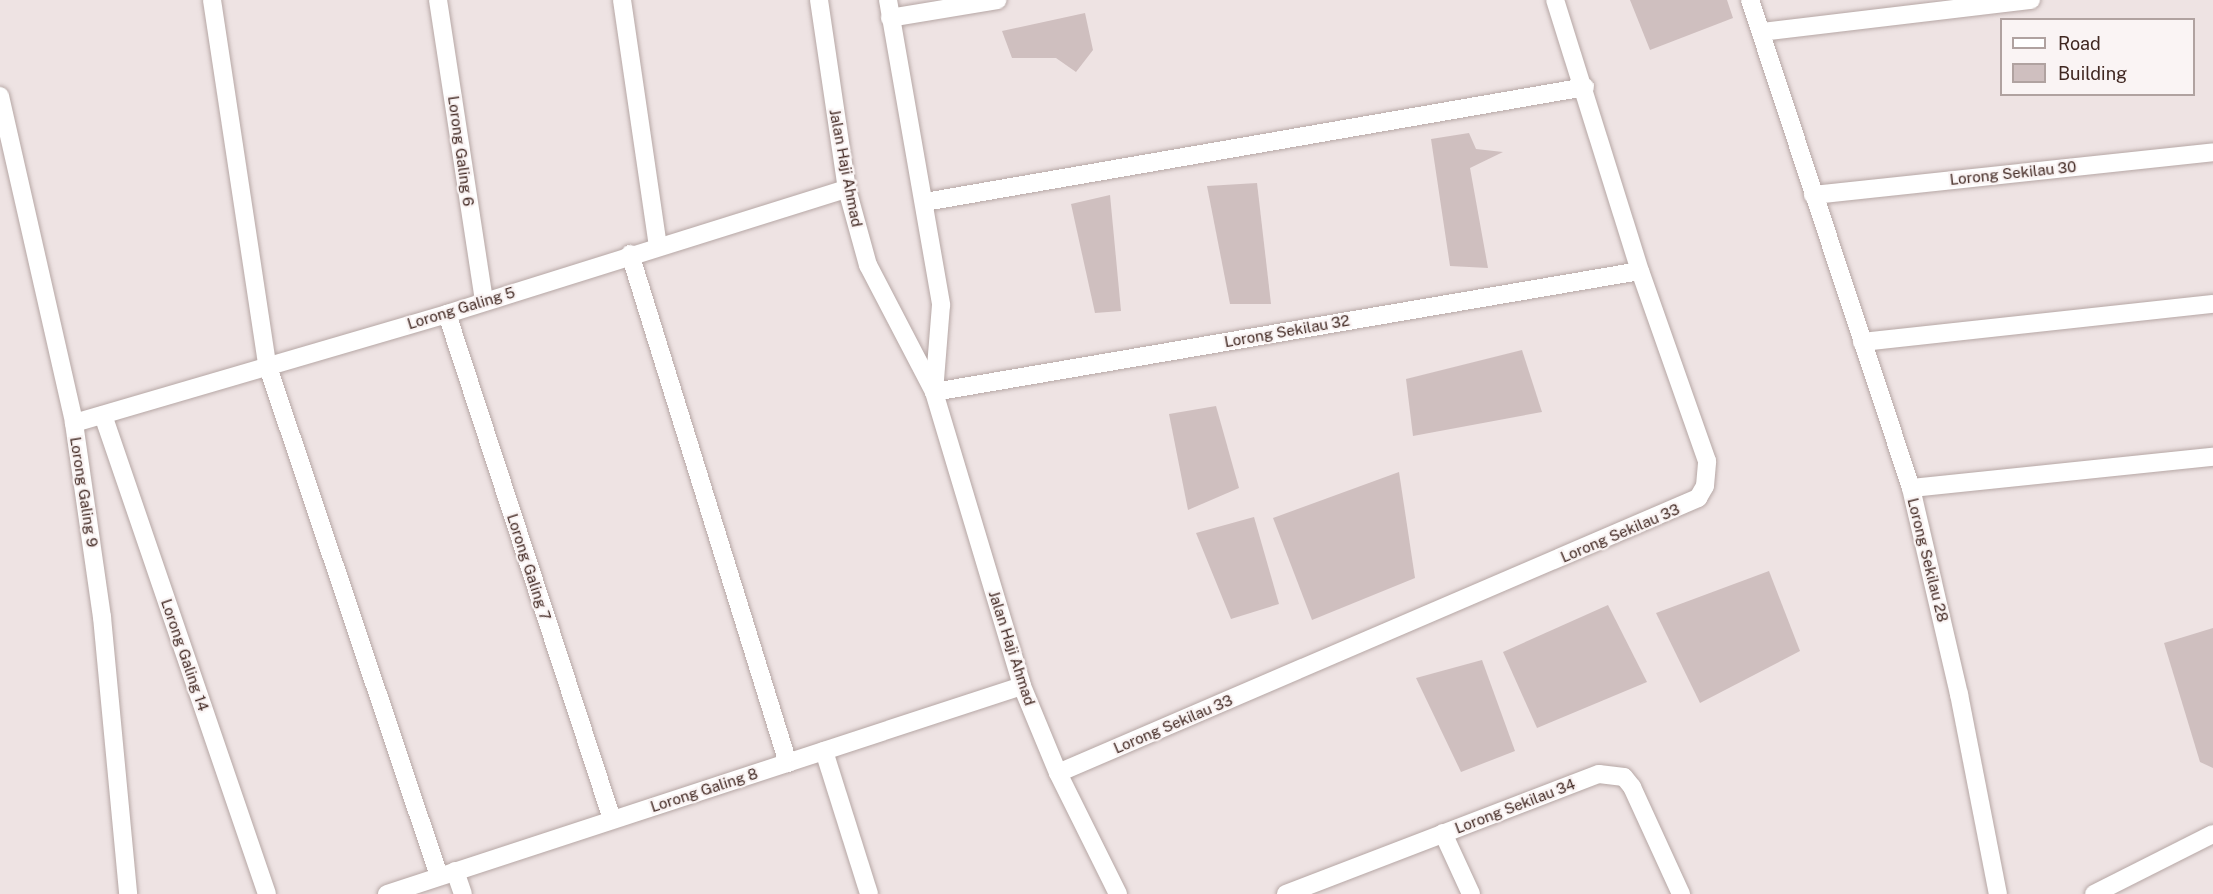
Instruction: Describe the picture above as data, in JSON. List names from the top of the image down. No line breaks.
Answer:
{"streets":{"street":["Lorong Galing 6","Jalan Haji Ahmad","Lorong Sekilau 30","Lorong Galing 5","Lorong Sekilau 32","Lorong Galing 9","Lorong Sekilau 33","Lorong Sekilau 28","Lorong Galing 7","Lorong Galing 14","Lorong Galing 8","Lorong Sekilau 34"]},"crossings":[["Lorong Galing 6","Lorong Galing 5"],["Jalan Haji Ahmad","Lorong Galing 5"],["Jalan Haji Ahmad","Lorong Sekilau 32"],["Jalan Haji Ahmad","Lorong Sekilau 33"],["Jalan Haji Ahmad","Lorong Galing 8"],["Lorong Galing 5","Lorong Galing 9"],["Lorong Galing 5","Lorong Galing 7"],["Lorong Galing 5","Lorong Galing 14"],["Lorong Sekilau 32","Lorong Sekilau 33"],["Lorong Galing 7","Lorong Galing 8"]],"legend":["Road","Building"]}
